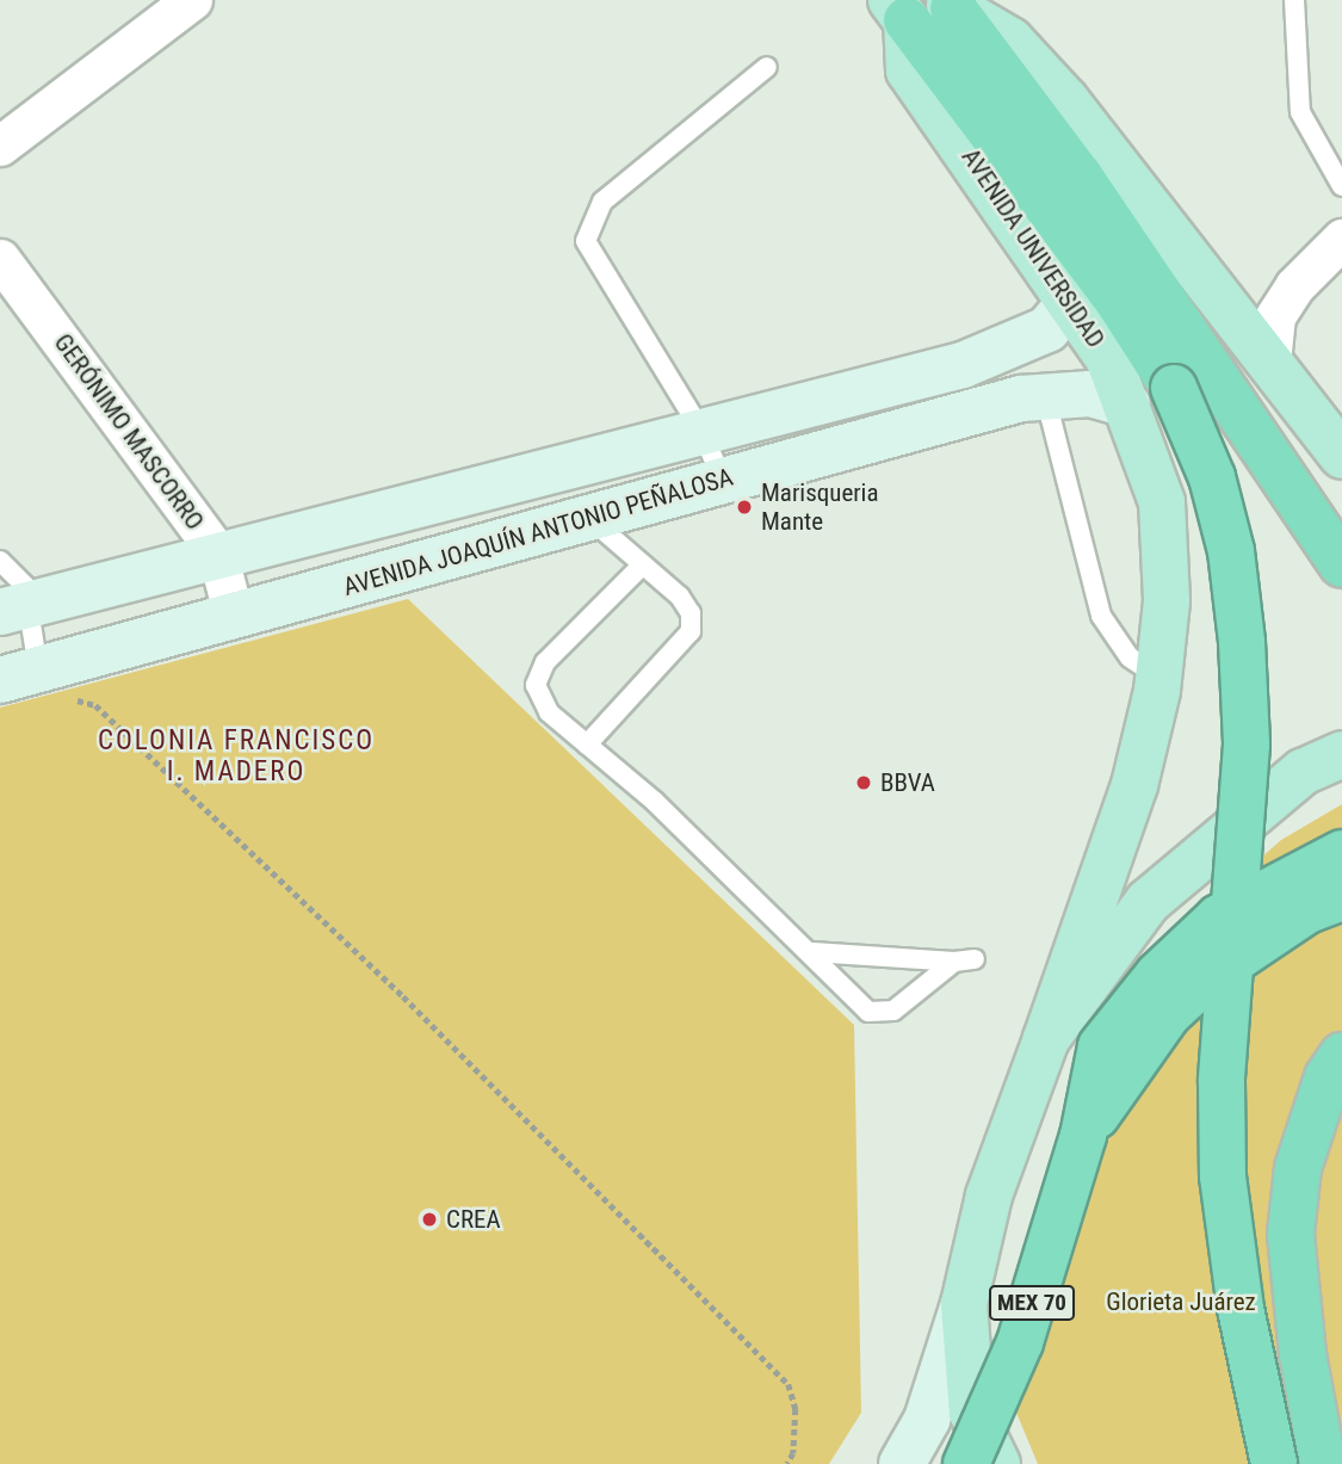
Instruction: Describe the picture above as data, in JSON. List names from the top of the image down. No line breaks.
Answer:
{"streets":{"highway":["MEX 70"],"main road":["AVENIDA UNIVERSIDAD"],"street":["GERÓNIMO MASCORRO","AVENIDA JOAQUÍN ANTONIO PEÑALOSA"]},"crossings":[["AVENIDA UNIVERSIDAD","AVENIDA JOAQUÍN ANTONIO PEÑALOSA"],["GERÓNIMO MASCORRO","AVENIDA JOAQUÍN ANTONIO PEÑALOSA"]],"districts":["COLONIA FRANCISCO I. MADERO"],"parks":["Glorieta Juárez"],"places":["Marisqueria Mante","BBVA","CREA"]}
